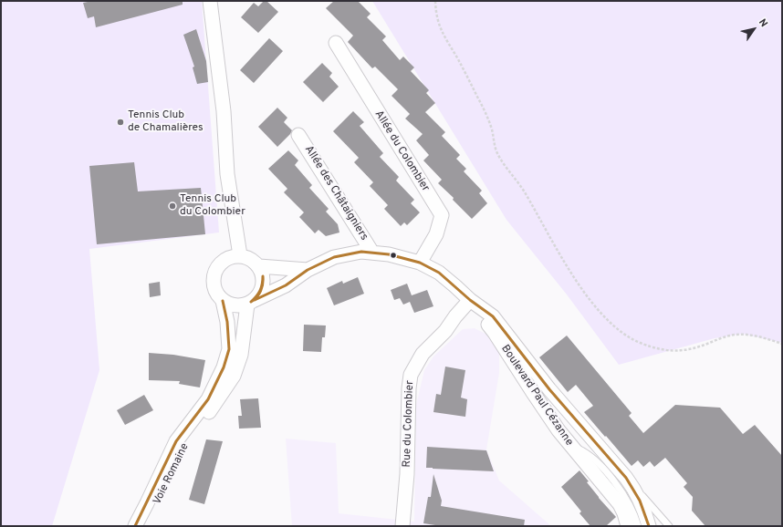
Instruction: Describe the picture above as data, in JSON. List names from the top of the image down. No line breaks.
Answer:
{"streets":{"street":["Allée du Colombier","Allée des Châtaigniers","Boulevard Paul Cézanne","Rue du Colombier","Voie Romaine"]},"crossings":[["Allée du Colombier","Boulevard Paul Cézanne"],["Allée des Châtaigniers","Boulevard Paul Cézanne"],["Boulevard Paul Cézanne","Rue du Colombier"],["Boulevard Paul Cézanne","Voie Romaine"]],"places":["Tennis Club de Chamalières","Tennis Club du Colombier"],"north":"top right"}
